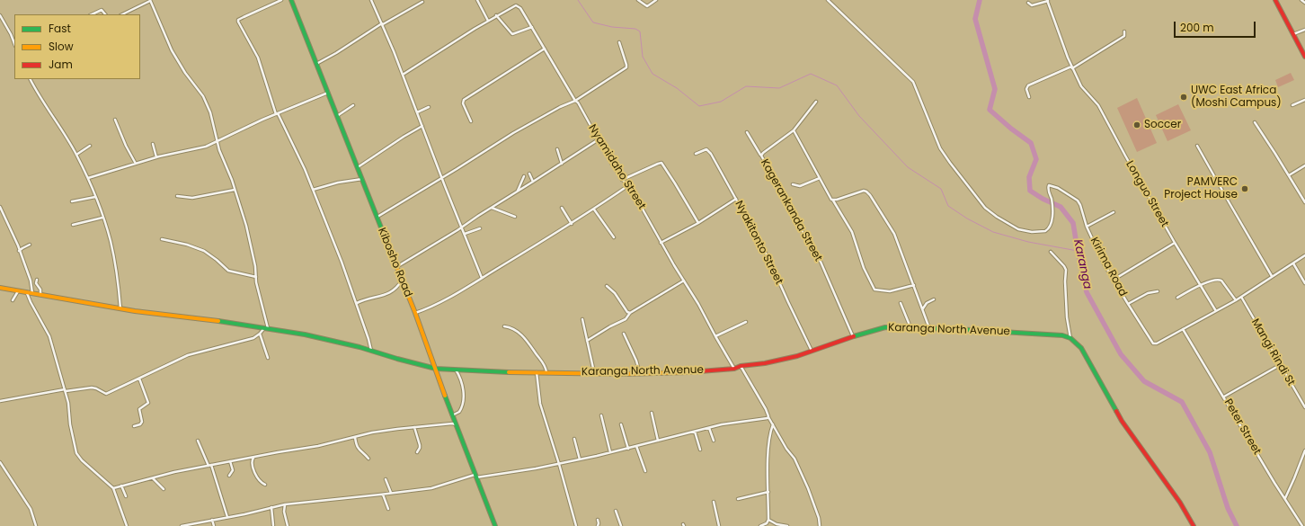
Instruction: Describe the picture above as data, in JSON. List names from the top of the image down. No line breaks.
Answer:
{"streets":{"street":["Nyamidaho Street","Longuo Street","Kagerankanda Street","Nyakitonto Street","Kibosho Road","Kirima Road","Karanga North Avenue","Mangi Rindi St","Peter Street"]},"crossings":[["Nyamidaho Street","Karanga North Avenue"],["Kagerankanda Street","Karanga North Avenue"],["Nyakitonto Street","Karanga North Avenue"],["Kibosho Road","Karanga North Avenue"],["Kirima Road","Peter Street"]],"water":["Karanga"],"places":["UWC East Africa (Moshi Campus)","Soccer","PAMVERC Project House"],"legend":["Fast","Slow","Jam"],"scale_bar":"200 m"}
